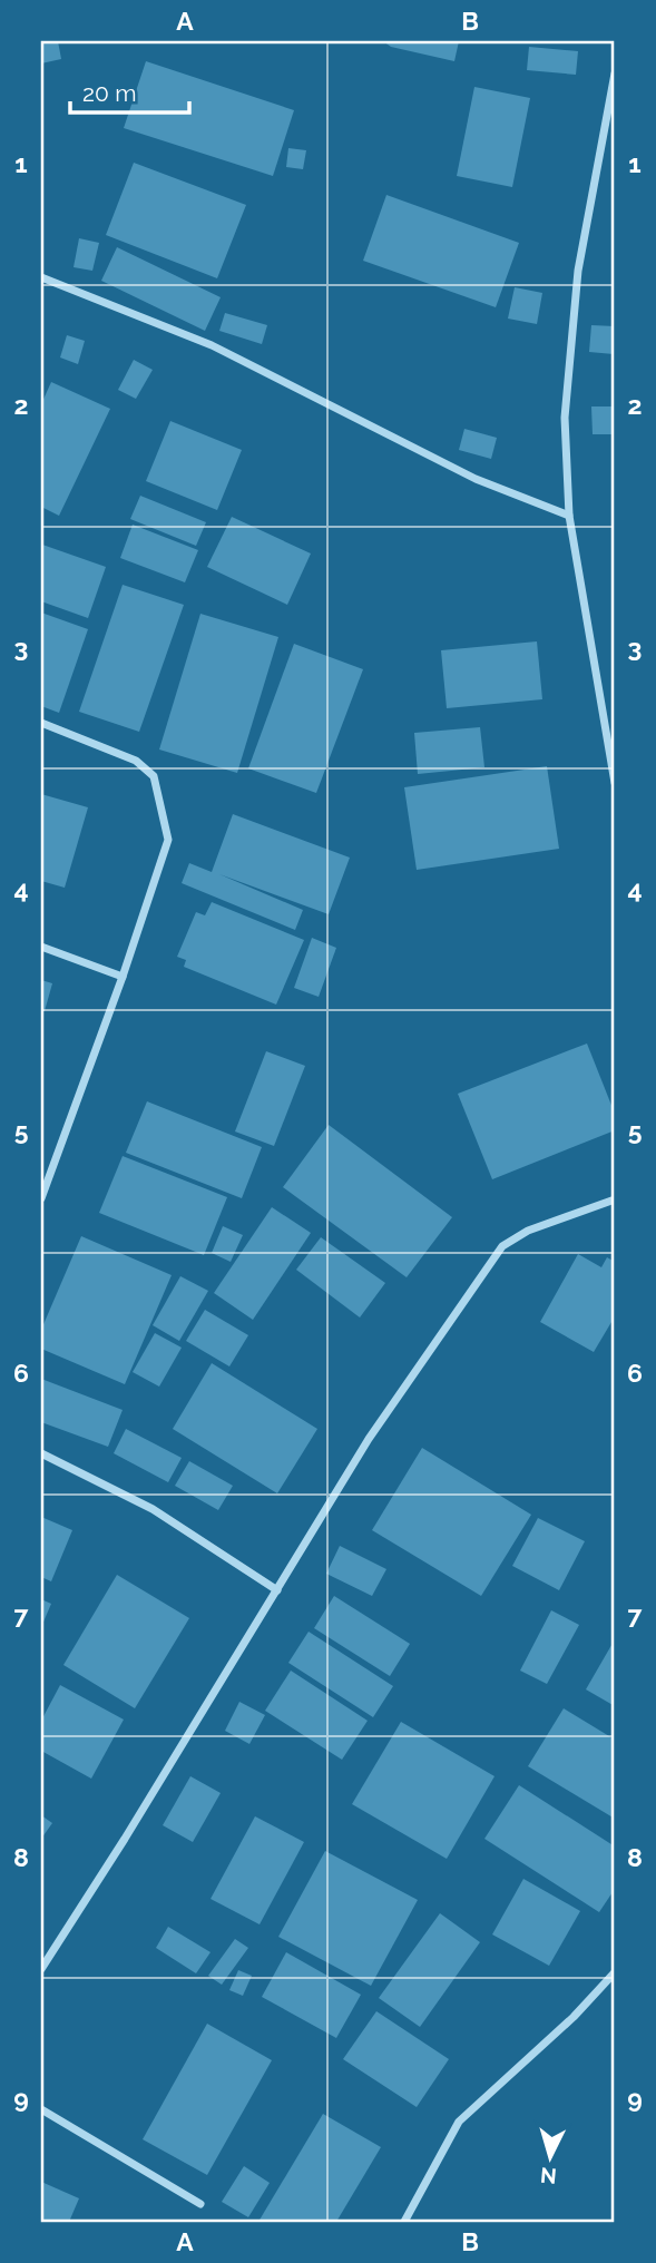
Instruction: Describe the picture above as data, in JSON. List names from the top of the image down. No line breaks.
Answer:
{"scale_bar":"20 m","north":"bottom","grid":{"columns":["A","B"],"rows":["1","2","3","4","5","6","7","8","9"]}}
